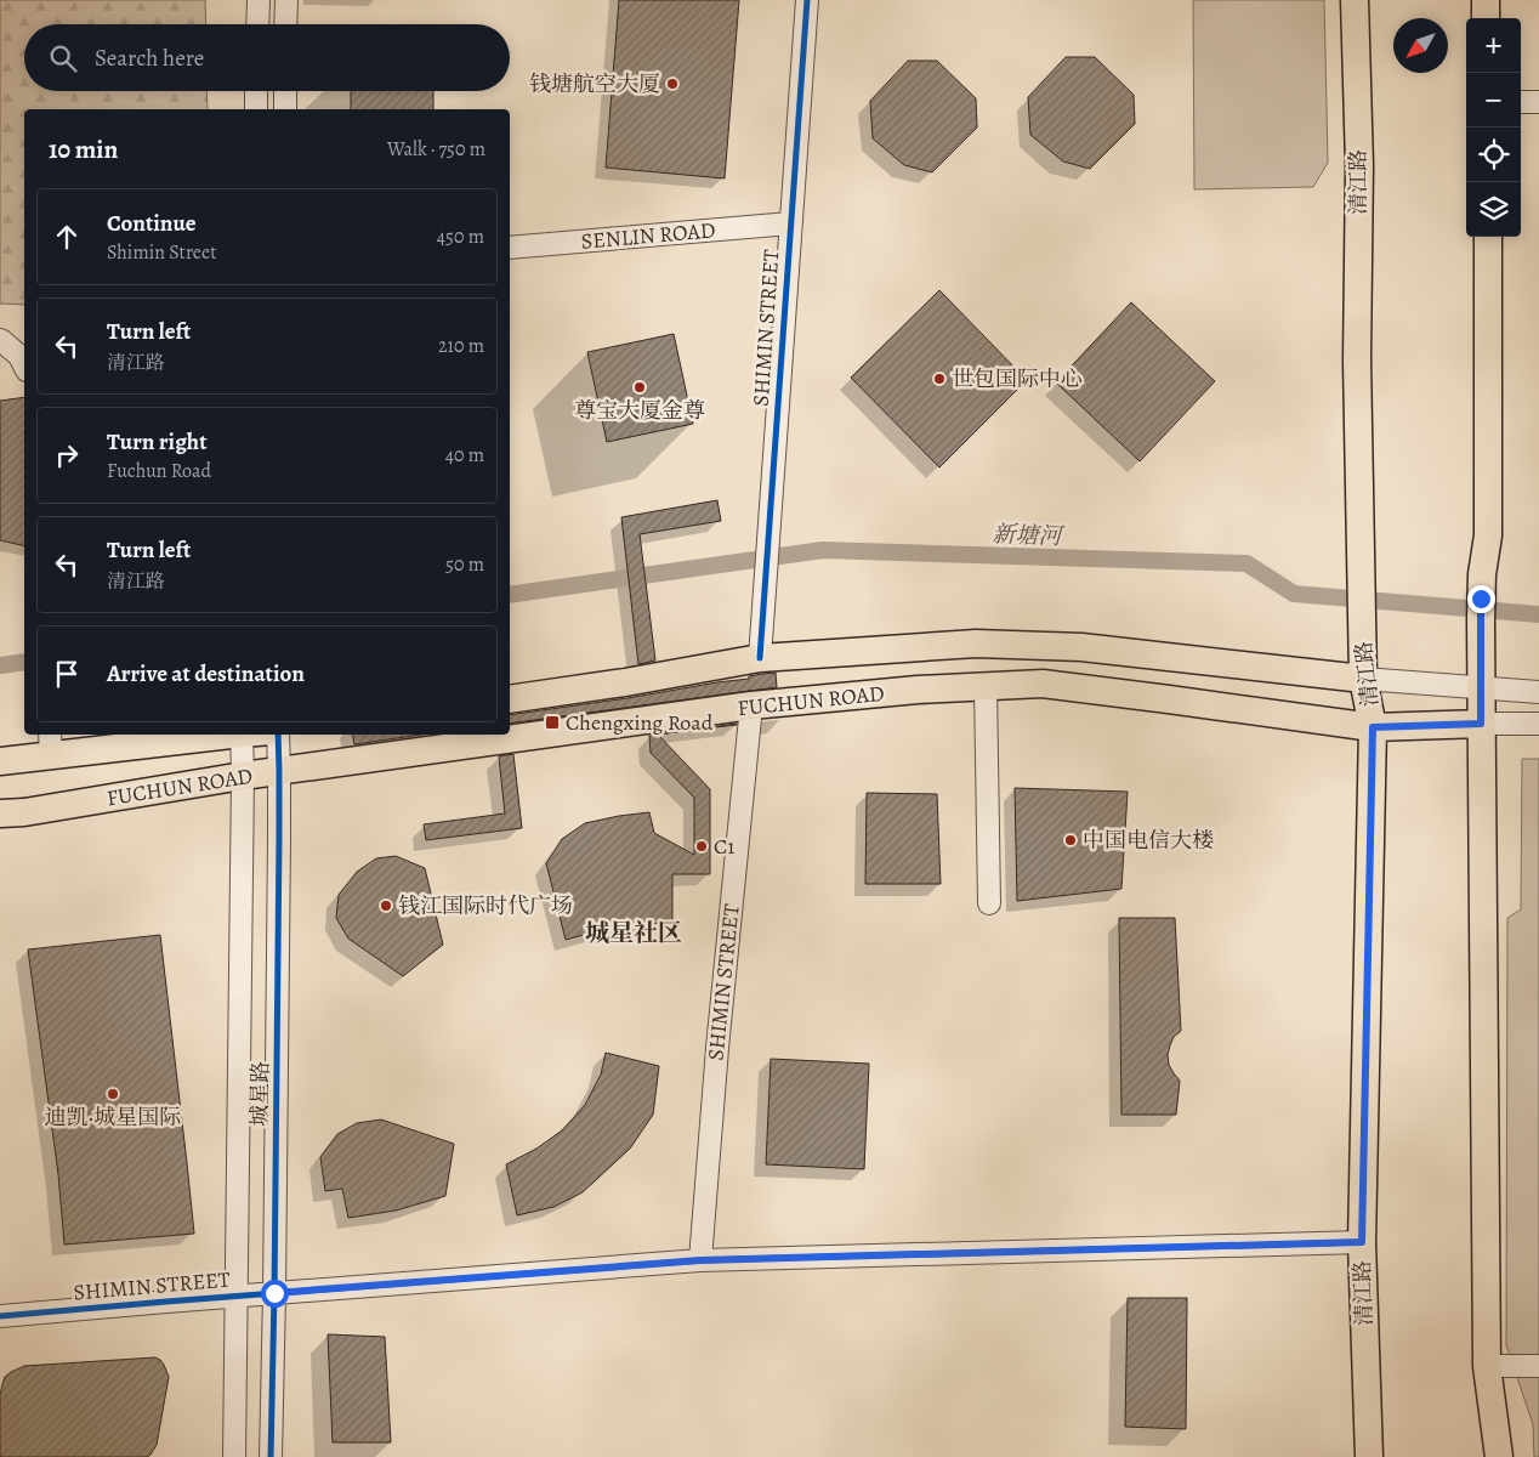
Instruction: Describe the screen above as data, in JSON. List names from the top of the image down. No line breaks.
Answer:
{"streets":{"main road":["清江路","FUCHUN ROAD"],"street":["SENLIN ROAD","SHIMIN STREET","城星路"]},"crossings":[["清江路","SHIMIN STREET"],["清江路","FUCHUN ROAD"],["SENLIN ROAD","SHIMIN STREET"],["SHIMIN STREET","FUCHUN ROAD"],["SHIMIN STREET","城星路"],["FUCHUN ROAD","城星路"]],"districts":["城星社区"],"water":["新塘河"],"places":{"other":["钱塘航空大厦","世包国际中心","尊宝大厦金尊","中国电信大楼","C1","钱江国际时代广场","迪凯·城星国际"],"transit":["Chengxing Road"]},"north":"bottom left","page":{"map_buttons":["+","−"],"search":"Search here","heading":["10 min","Walk · 750 m"],"list":[["Continue","Shimin Street","450 m"],["Turn left","清江路","210 m"],["Turn right","Fuchun Road","40 m"],["Turn left","清江路","50 m"],"Arrive at destination"]}}
